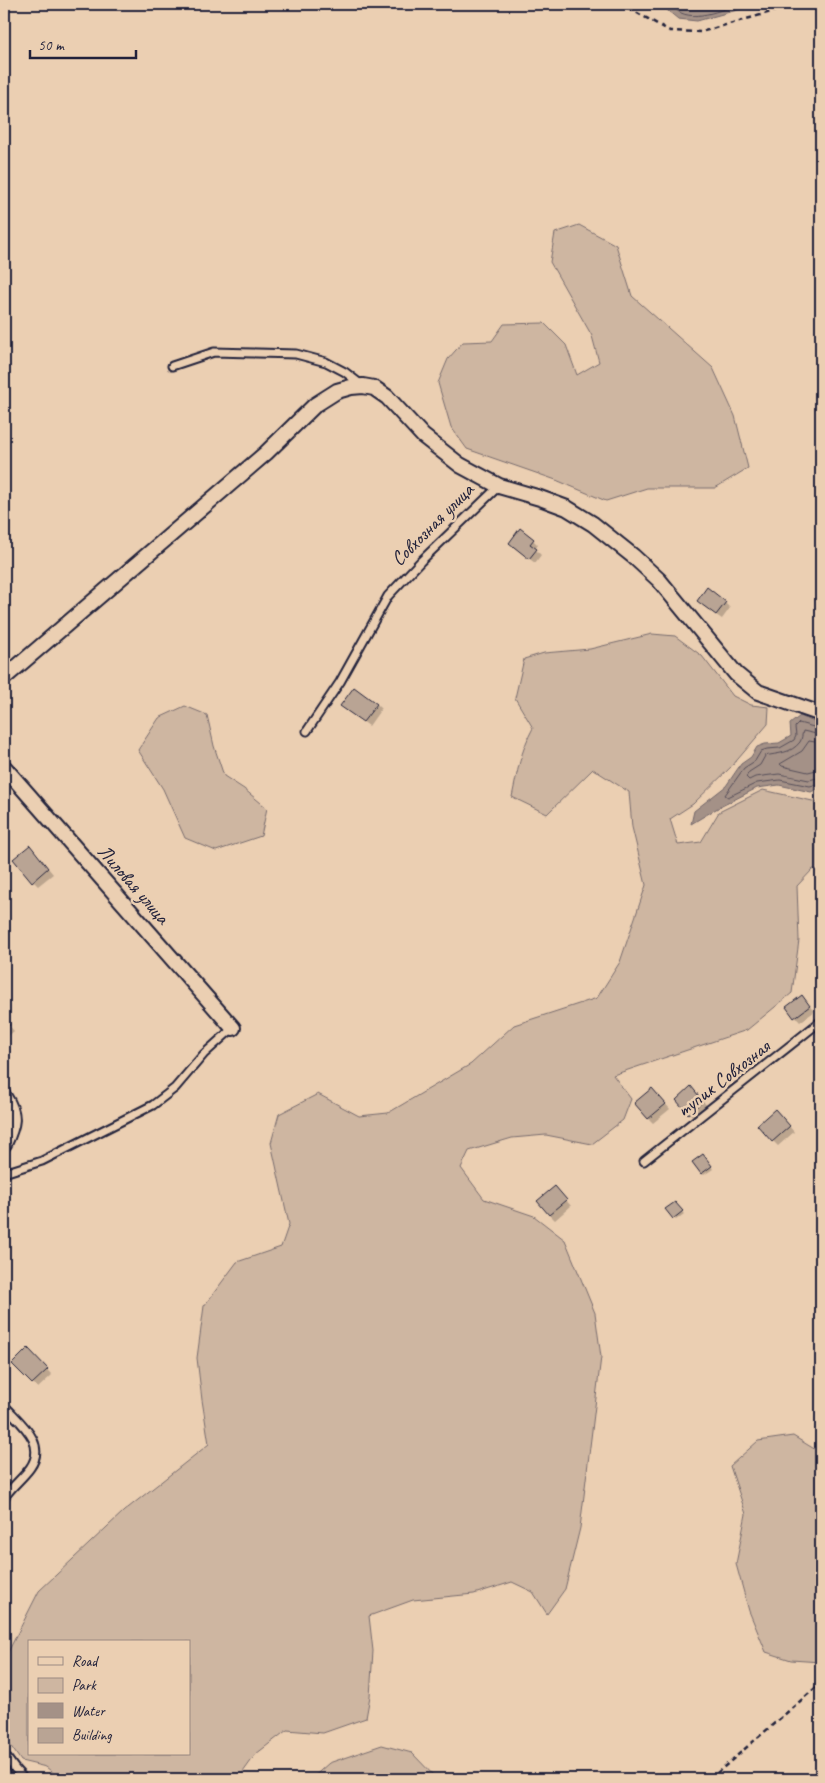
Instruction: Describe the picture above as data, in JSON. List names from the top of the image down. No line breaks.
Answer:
{"streets":{"street":["Совхозная улица","Лиловая улица"],"lane":["тупик Совхозная"]},"legend":["Road","Park","Water","Building"],"scale_bar":"50 m"}
